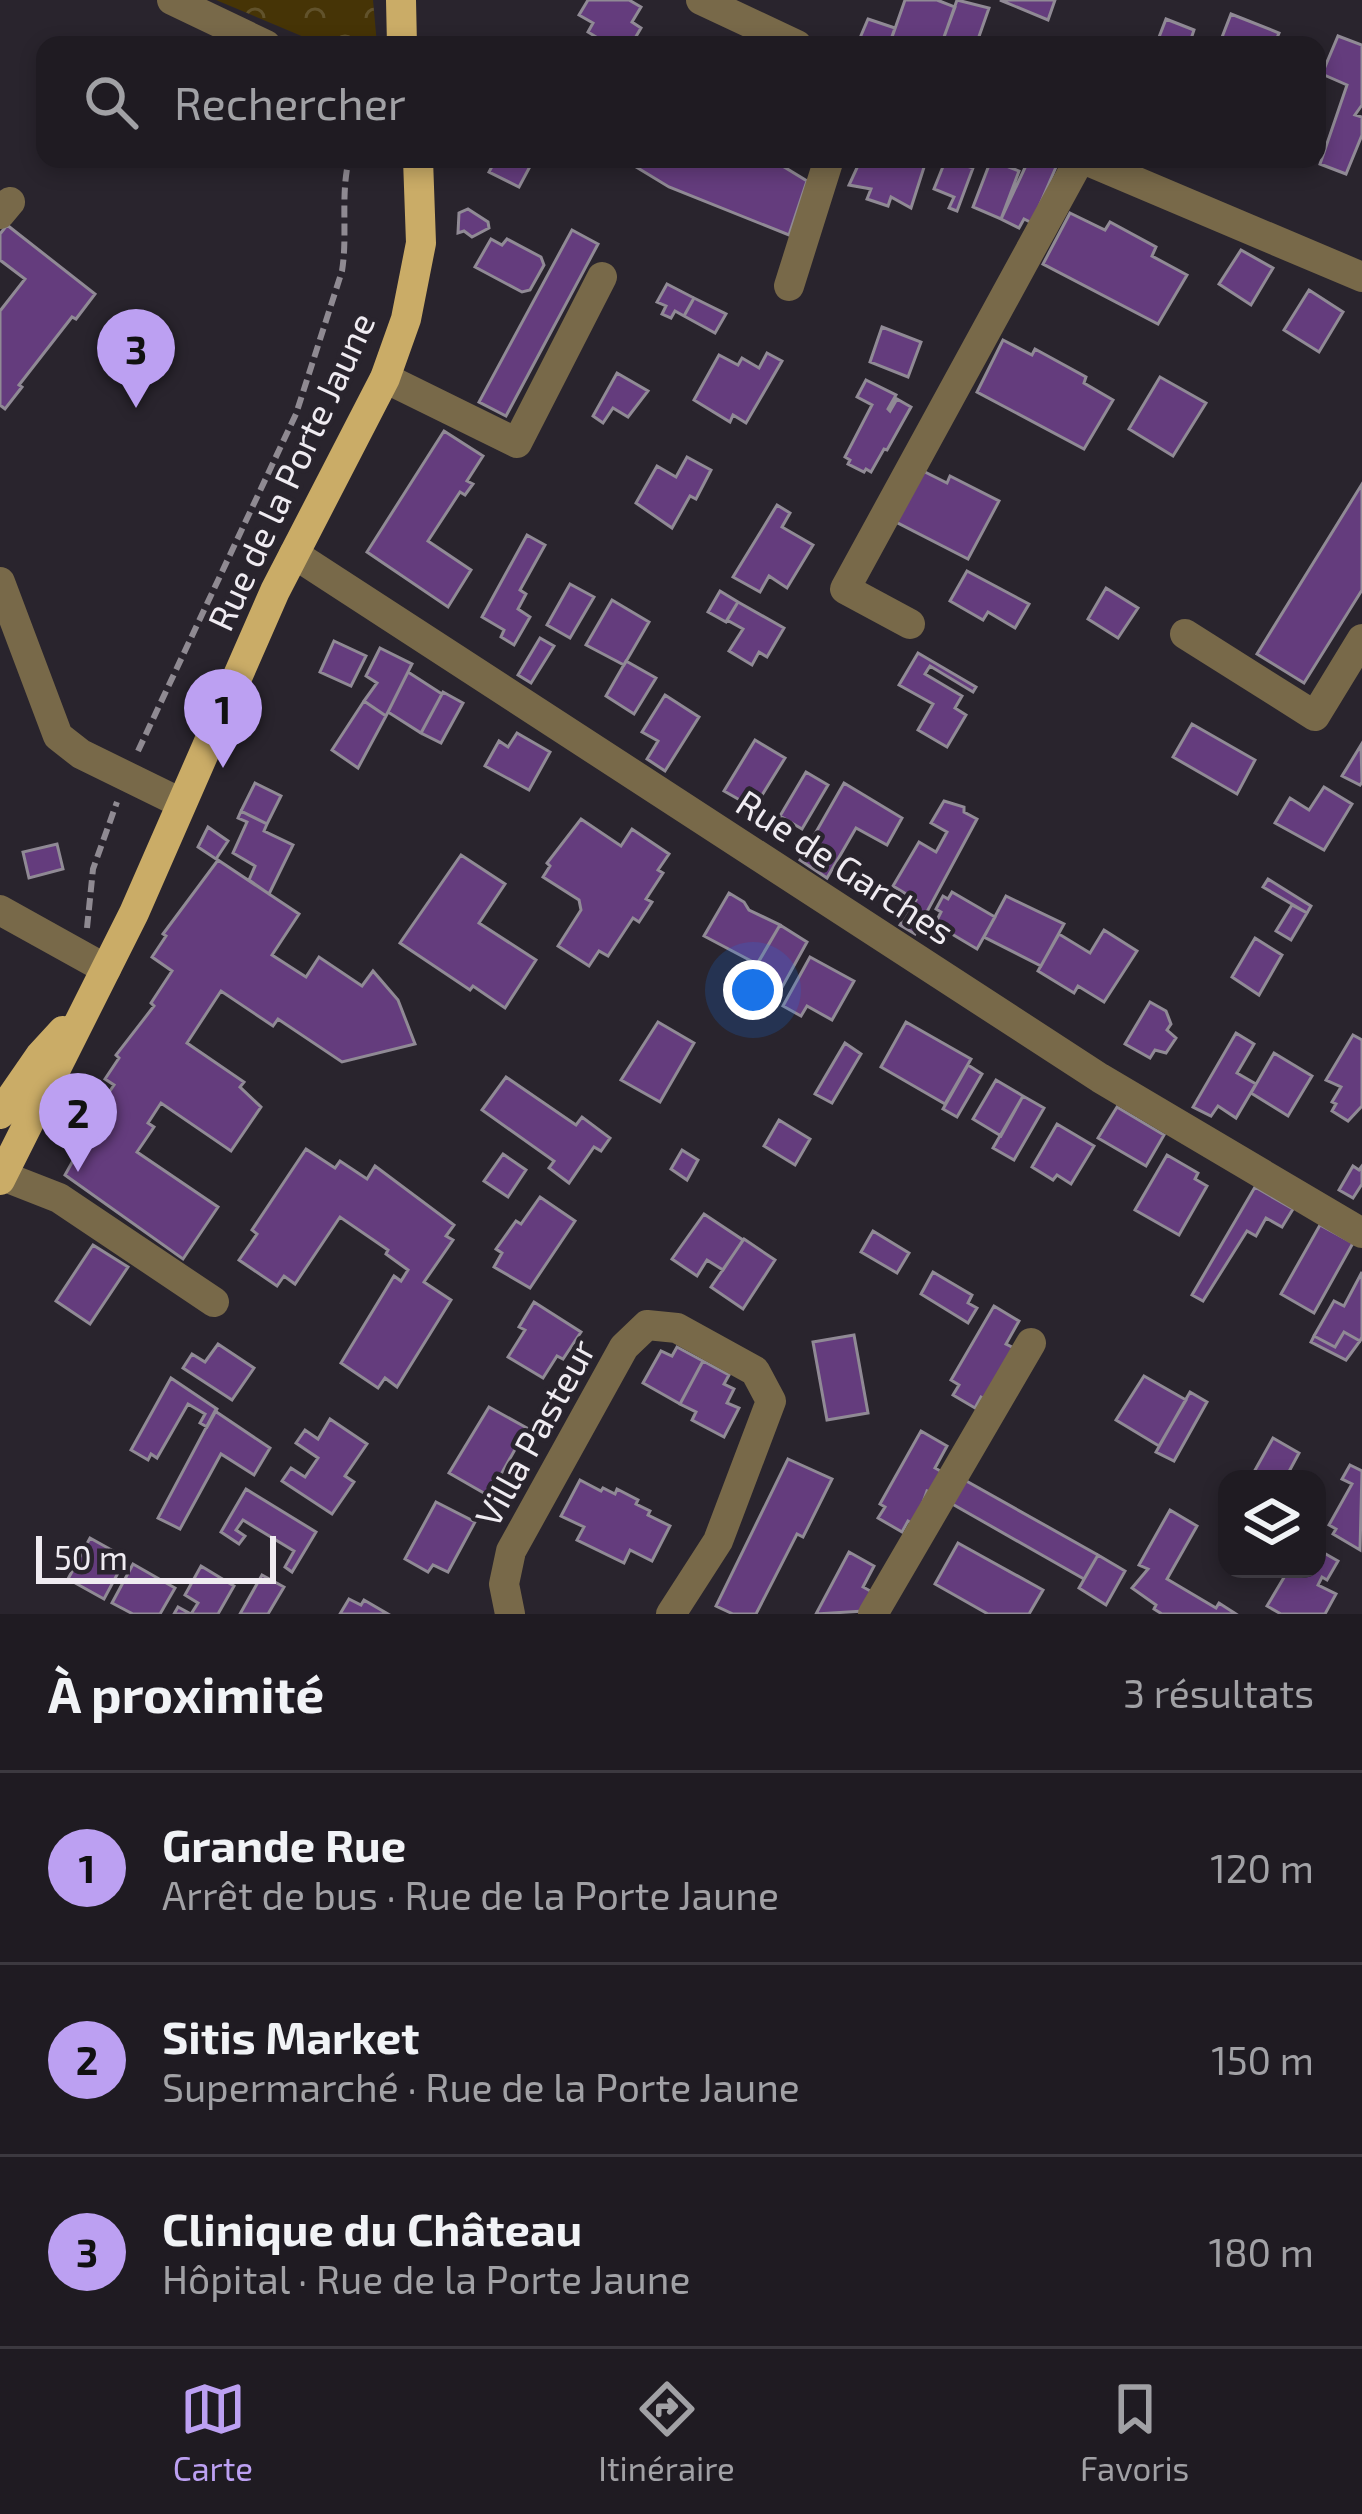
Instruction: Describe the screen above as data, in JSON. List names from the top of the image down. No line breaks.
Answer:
{"streets":{"main road":["Rue de la Porte Jaune"],"street":["Rue de Garches","Villa Pasteur"]},"crossings":[["Rue de la Porte Jaune","Rue de Garches"]],"scale_bar":"50 m","page":{"search":"Rechercher","pins":["3","1","2"],"scale":"50 m","heading":["À proximité","3 résultats"],"list":[{"mark":"1","name":"Grande Rue","note":"Arrêt de bus · Rue de la Porte Jaune","value":"120 m"},{"mark":"2","name":"Sitis Market","note":"Supermarché · Rue de la Porte Jaune","value":"150 m"},{"mark":"3","name":"Clinique du Château","note":"Hôpital · Rue de la Porte Jaune","value":"180 m"}],"nav":["Carte","Itinéraire","Favoris"]}}
